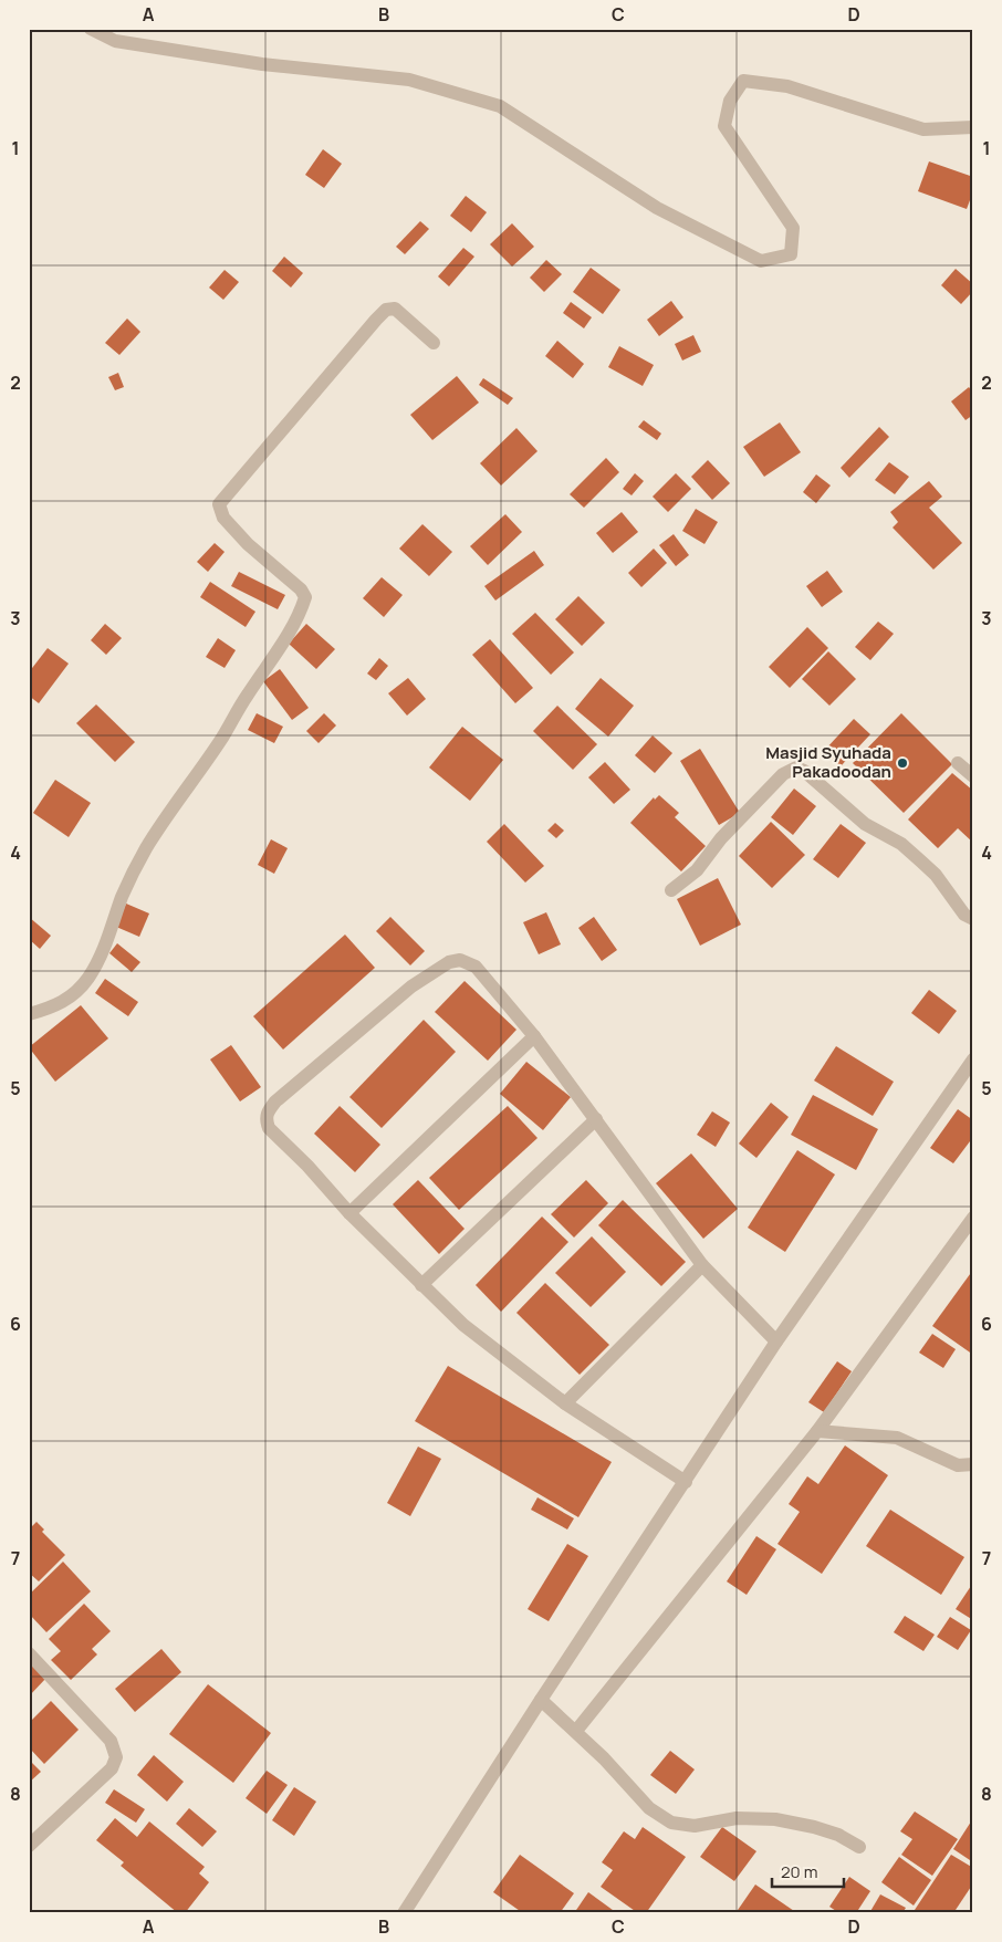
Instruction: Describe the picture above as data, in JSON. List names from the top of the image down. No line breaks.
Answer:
{"places":["Masjid Syuhada Pakadoodan"],"scale_bar":"20 m","grid":{"columns":["A","B","C","D"],"rows":["1","2","3","4","5","6","7","8"]}}
